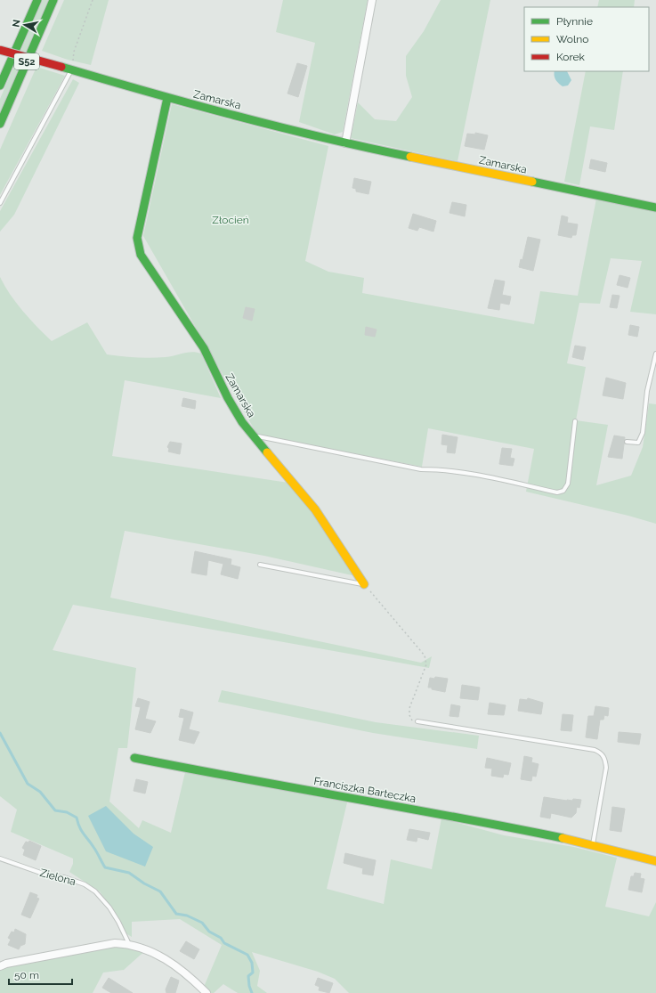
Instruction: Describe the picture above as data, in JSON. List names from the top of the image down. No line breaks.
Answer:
{"streets":{"main road":["S52","Zamarska","Franciszka Barteczka"],"lane":["Zielona"]},"parks":["Złocień"],"legend":["Płynnie","Wolno","Korek"],"scale_bar":"50 m","north":"left"}
